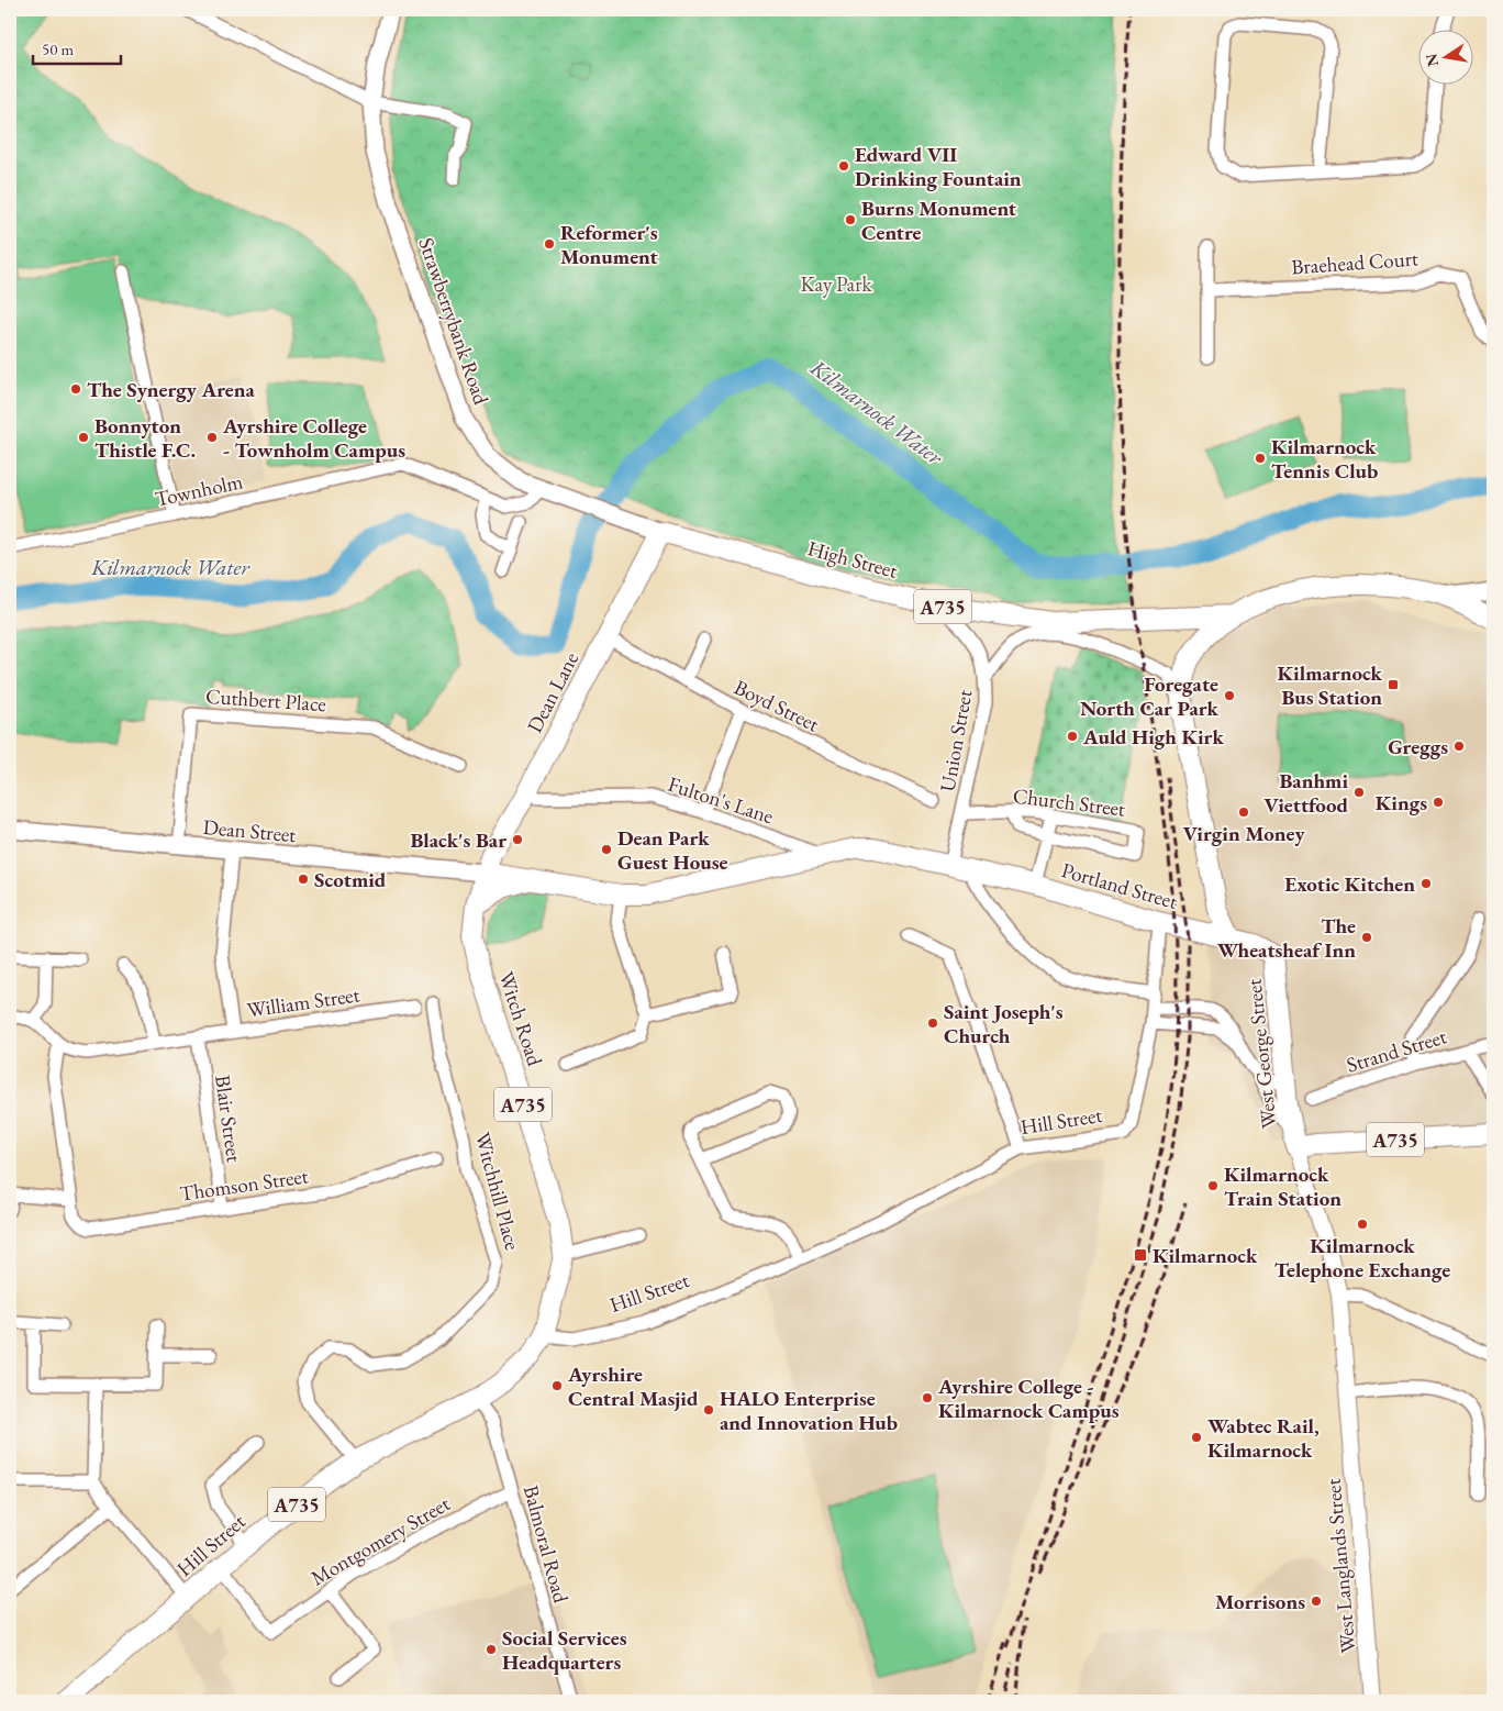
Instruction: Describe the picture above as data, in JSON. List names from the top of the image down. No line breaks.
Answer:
{"streets":{"main road":["Strawberrybank Road","High Street","A735","Dean Lane","Dean Street","Portland Street","Witch Road","West George Street","Hill Street"],"street":["Braehead Court","Townholm","Cuthbert Place","Boyd Street","Union Street","Fulton's Lane","Church Street","William Street","Strand Street","Blair Street","Thomson Street","Witchhill Place","Montgomery Street","Balmoral Road","West Langlands Street"]},"crossings":[["Strawberrybank Road","Townholm"],["Strawberrybank Road","High Street"],["Strawberrybank Road","Dean Lane"],["High Street","A735"],["High Street","Dean Lane"],["High Street","Union Street"],["A735","Portland Street"],["A735","West George Street"],["A735","West Langlands Street"],["Dean Lane","Boyd Street"],["Dean Lane","Dean Street"],["Dean Lane","Portland Street"],["Dean Lane","Witch Road"],["Cuthbert Place","Dean Street"],["Union Street","Church Street"],["Union Street","Portland Street"],["Fulton's Lane","Portland Street"],["Dean Street","Portland Street"],["Dean Street","Witch Road"],["Portland Street","Witch Road"],["Portland Street","West George Street"],["Portland Street","Hill Street"],["William Street","Blair Street"],["William Street","Thomson Street"],["Witch Road","Hill Street"],["West George Street","West Langlands Street"],["Blair Street","Thomson Street"],["Hill Street","Witchhill Place"],["Hill Street","Montgomery Street"],["Hill Street","Balmoral Road"],["Montgomery Street","Balmoral Road"]],"water":["Kilmarnock Water"],"parks":["Kay Park"],"places":{"other":["Edward VII Drinking Fountain","Burns Monument Centre","Reformer's Monument","The Synergy Arena","Bonnyton Thistle F.C.","Ayrshire College - Townholm Campus","Kilmarnock Tennis Club","Foregate North Car Park","Auld High Kirk","Greggs","Banhmi Viettfood","Kings","Virgin Money","Black's Bar","Dean Park Guest House","Scotmid","Exotic Kitchen","The Wheatsheaf Inn","Saint Joseph's Church","Kilmarnock Train Station","Kilmarnock Telephone Exchange","Ayrshire Central Masjid","Ayrshire College - Kilmarnock Campus","HALO Enterprise and Innovation Hub","Wabtec Rail, Kilmarnock","Morrisons","Social Services Headquarters"],"transit":["Kilmarnock Bus Station","Kilmarnock"]},"scale_bar":"50 m","north":"left"}
